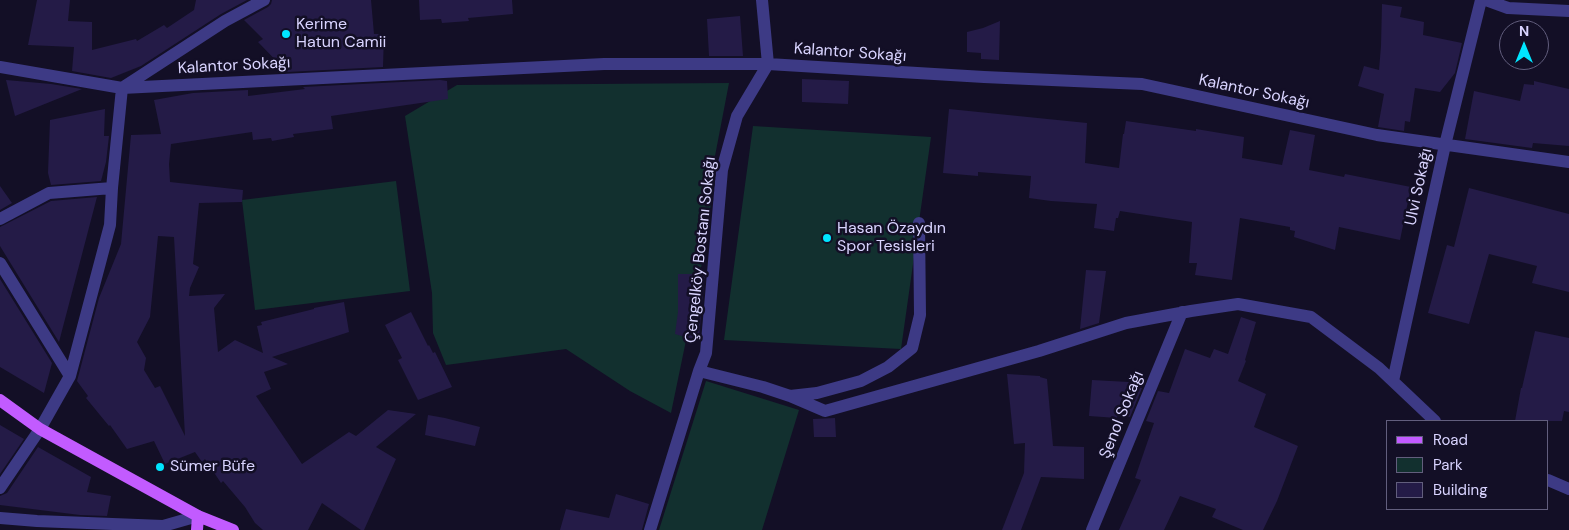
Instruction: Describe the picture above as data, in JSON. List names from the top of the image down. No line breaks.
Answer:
{"streets":{"street":["Kalantor Sokağı","Ulvi Sokağı","Çengelköy Bostanı Sokağı","Şenol Sokağı"]},"crossings":[["Kalantor Sokağı","Ulvi Sokağı"],["Kalantor Sokağı","Çengelköy Bostanı Sokağı"]],"places":["Kerime Hatun Camii","Hasan Özaydın Spor Tesisleri","Sümer Büfe"],"legend":["Road","Park","Building"],"north":"top"}
